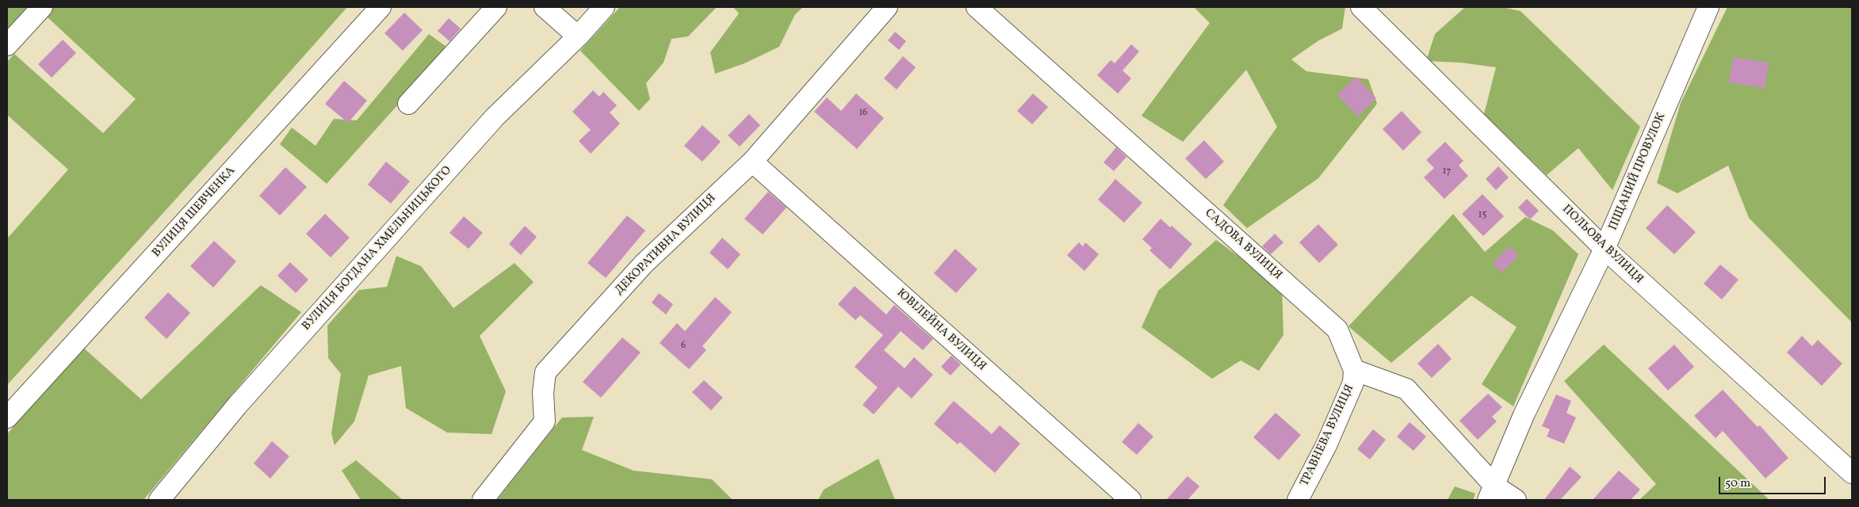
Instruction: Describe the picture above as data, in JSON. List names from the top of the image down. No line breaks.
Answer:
{"streets":{"street":["ПІЩАНИЙ ПРОВУЛОК","ВУЛИЦЯ ШЕВЧЕНКА","ДЕКОРАТИВНА ВУЛИЦЯ","САДОВА ВУЛИЦЯ","ПОЛЬОВА ВУЛИЦЯ","ВУЛИЦЯ БОГДАНА ХМЕЛЬНИЦЬКОГО","ЮВІЛЕЙНА ВУЛИЦЯ","ТРАВНЕВА ВУЛИЦЯ"]},"crossings":[["ПІЩАНИЙ ПРОВУЛОК","ПОЛЬОВА ВУЛИЦЯ"],["ДЕКОРАТИВНА ВУЛИЦЯ","ЮВІЛЕЙНА ВУЛИЦЯ"],["САДОВА ВУЛИЦЯ","ТРАВНЕВА ВУЛИЦЯ"]],"house_numbers":["16","17","15","6"],"scale_bar":"50 m"}
